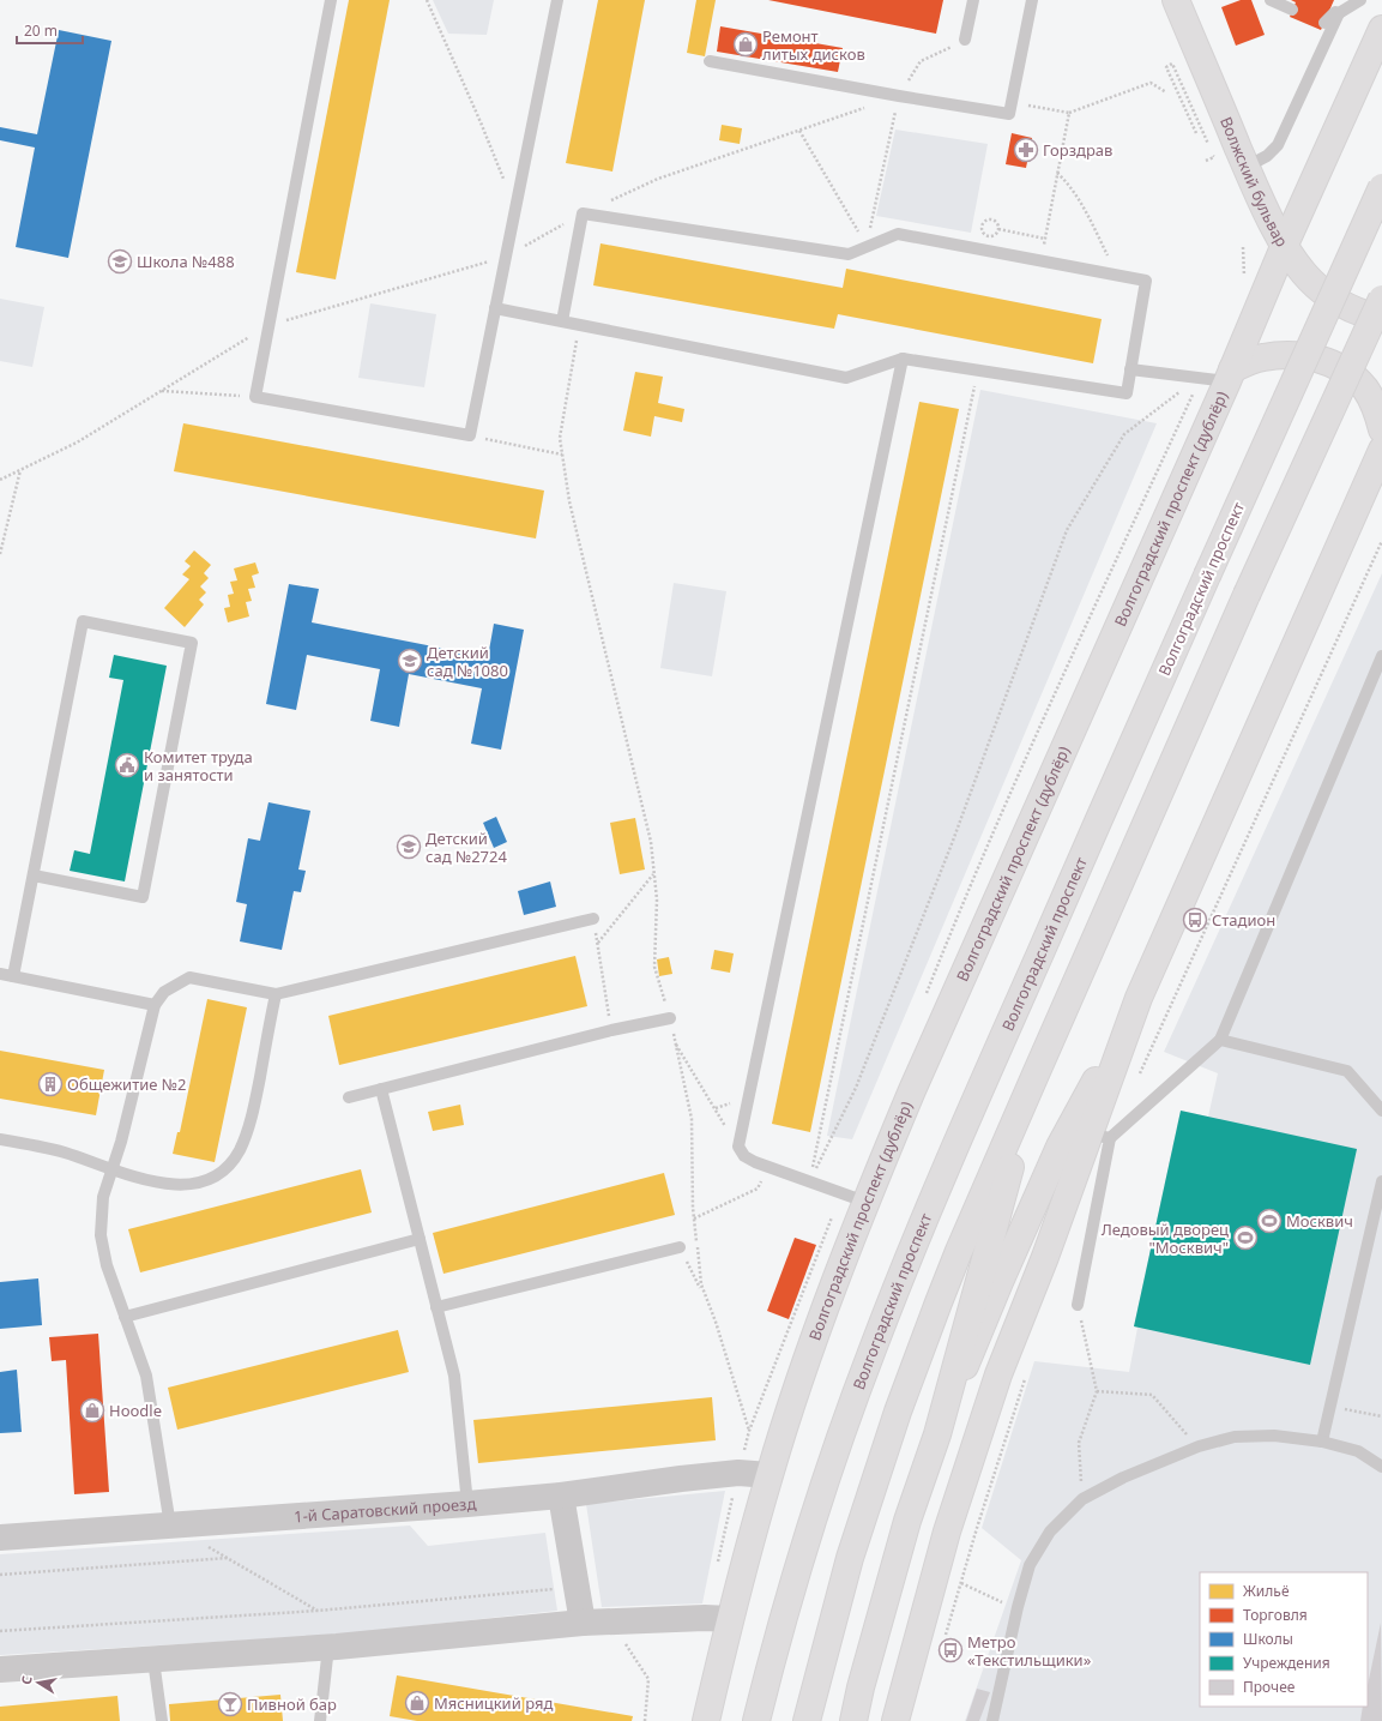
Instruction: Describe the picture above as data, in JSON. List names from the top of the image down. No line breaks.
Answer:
{"streets":{"main road":["Волжский бульвар","Волгоградский проспект (дублёр)","Волгоградский проспект"],"street":["1-й Саратовский проезд"]},"crossings":[["Волжский бульвар","Волгоградский проспект (дублёр)"],["Волгоградский проспект (дублёр)","1-й Саратовский проезд"]],"places":{"shop":["Ремонт литых дисков","Hoodle","Мясницкий ряд"],"pharmacy":["Горздрав"],"school or university":["Школа №488","Детский сад №1080","Детский сад №2724"],"public building":["Комитет труда и занятости"],"bus stop":["Стадион","Метро «Текстильщики»"],"building":["Общежитие №2"],"sports":["Москвич","Ледовый дворец \"Москвич\""],"bar":["Пивной бар"]},"legend":["Жильё","Торговля","Школы","Учреждения","Прочее"],"scale_bar":"20 m","north":"left"}
